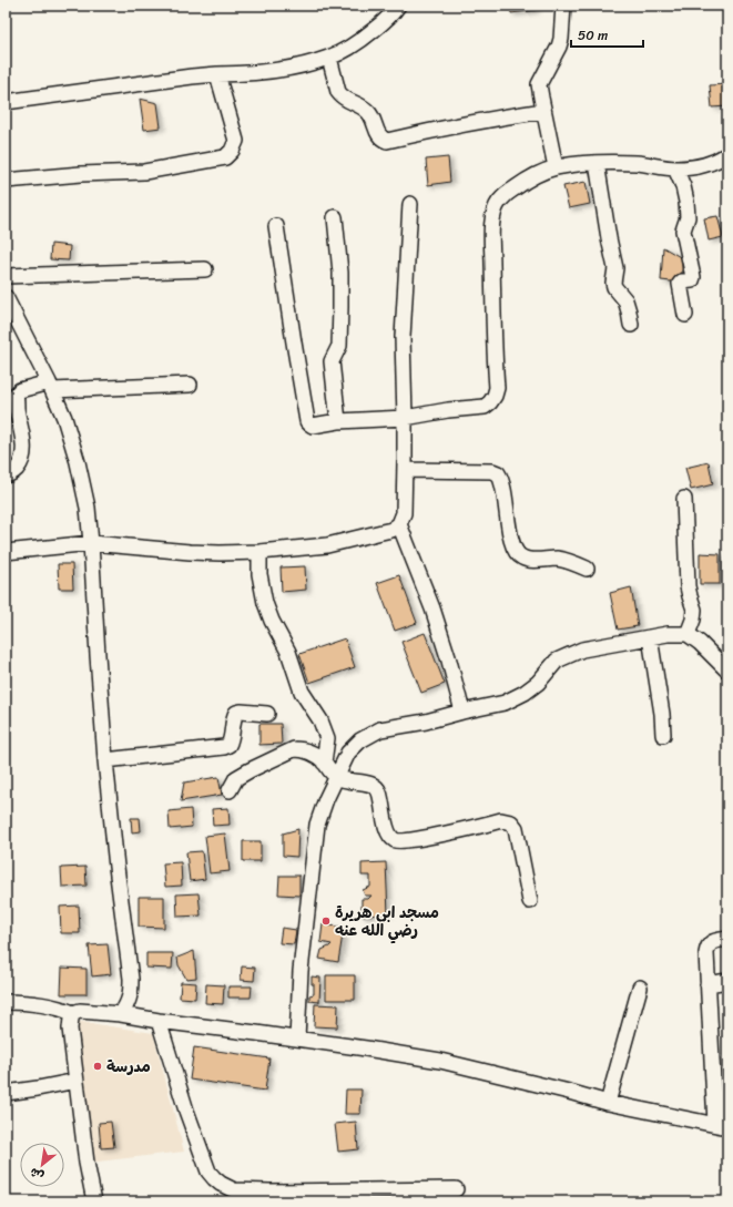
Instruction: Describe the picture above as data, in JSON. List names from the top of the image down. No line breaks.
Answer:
{"places":["مسجد ابي هريرة رضي الله عنه","مدرسة"],"scale_bar":"50 m","north":"bottom left"}
